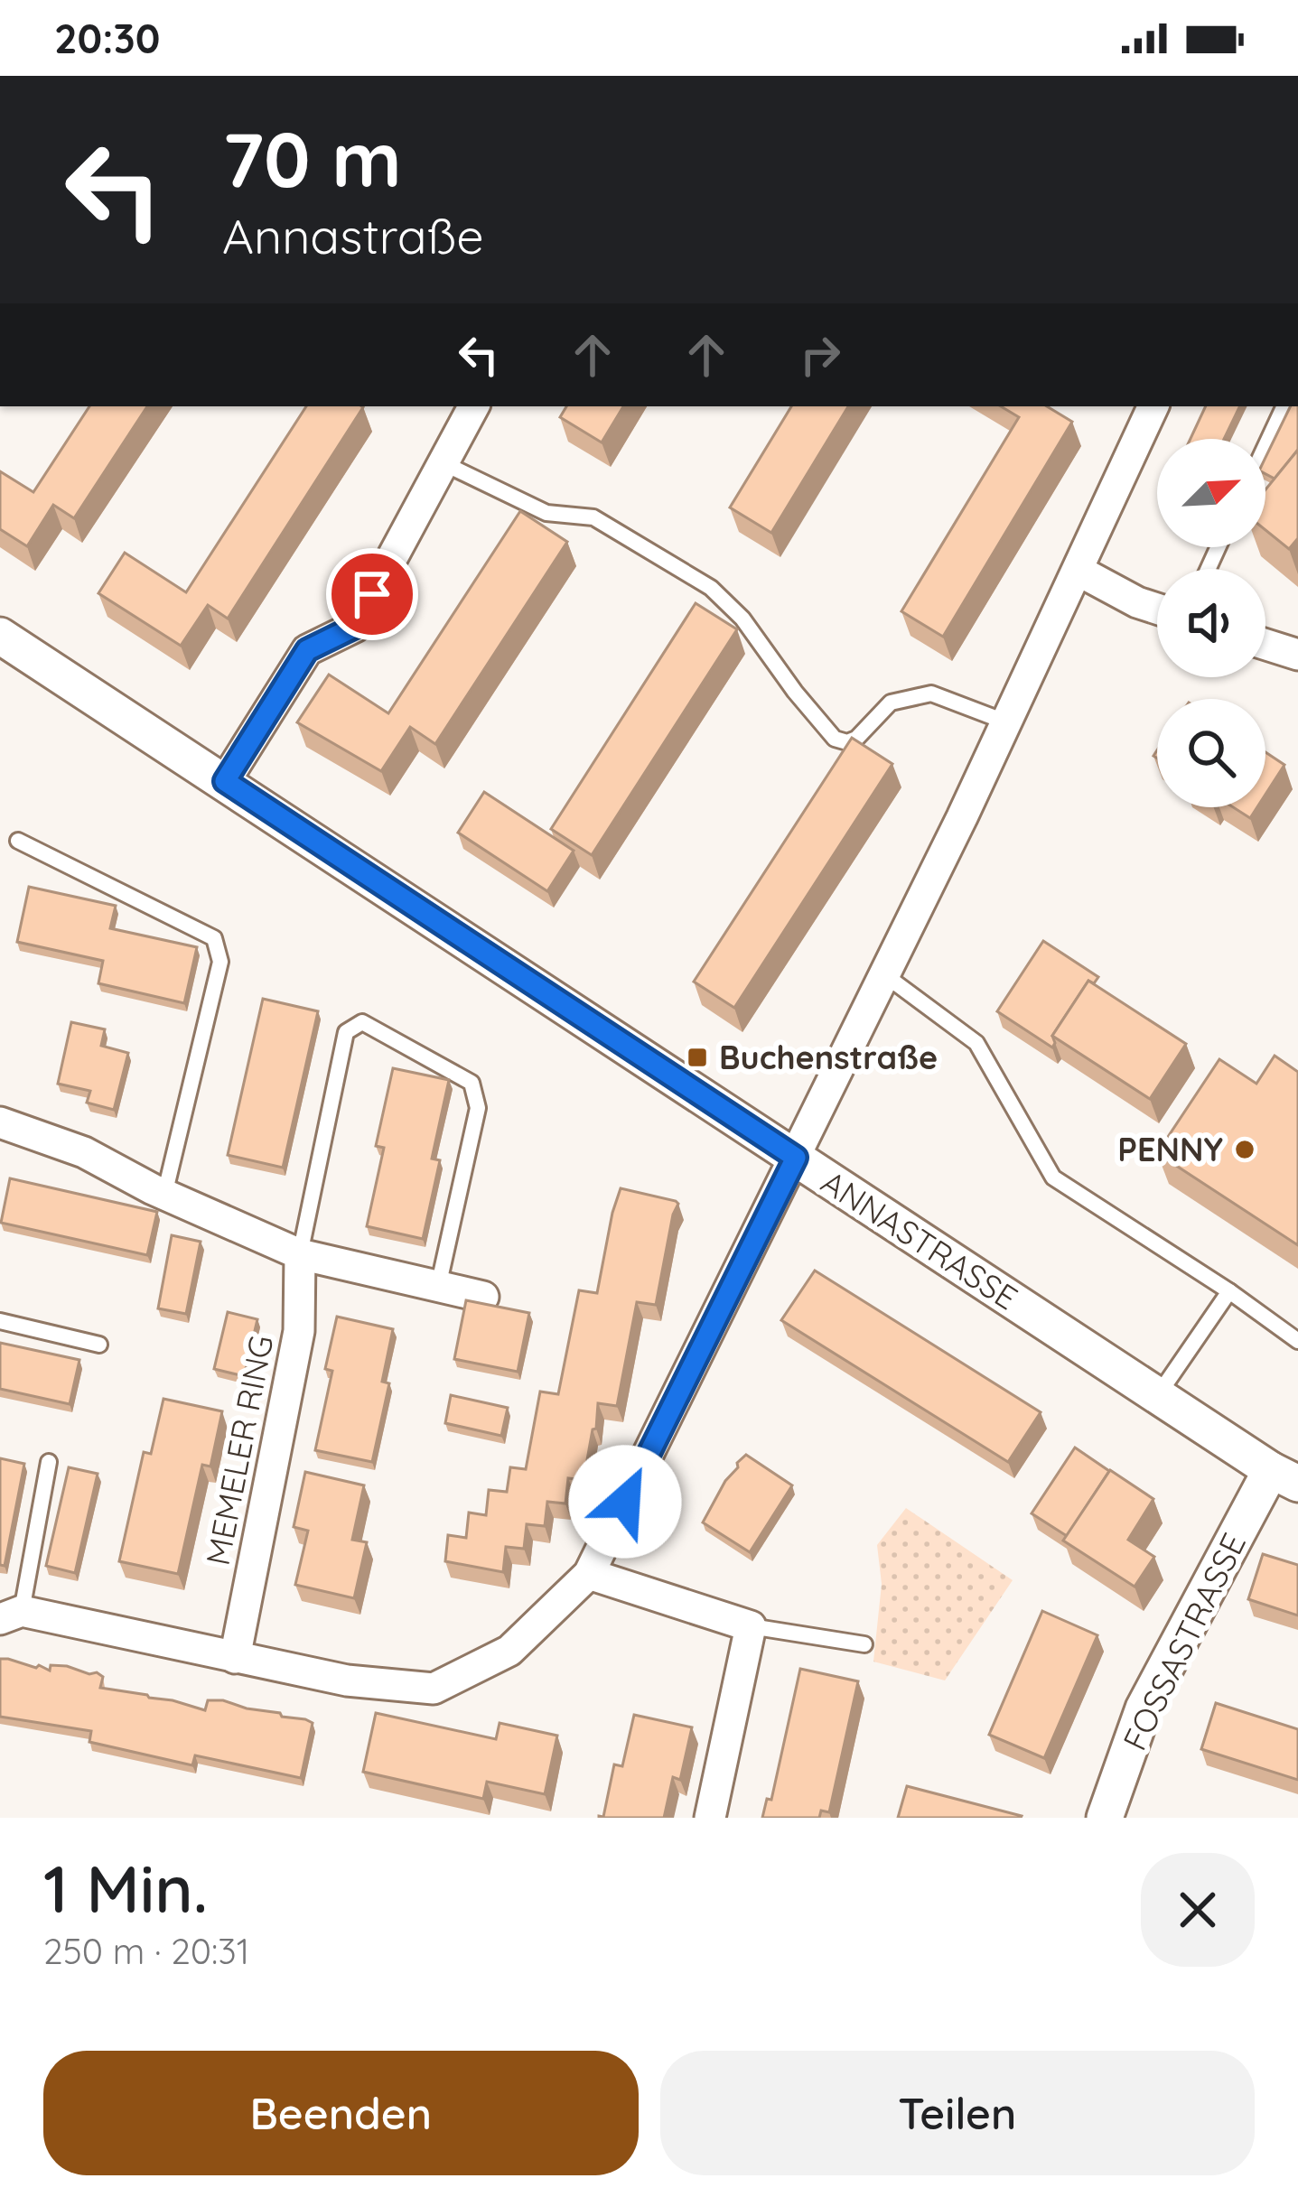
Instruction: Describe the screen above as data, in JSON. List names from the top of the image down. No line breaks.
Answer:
{"streets":{"street":["ANNASTRASSE","MEMELER RING","FOSSASTRASSE"]},"crossings":[["ANNASTRASSE","FOSSASTRASSE"]],"places":{"transit":["Buchenstraße"],"other":["PENNY"]},"north":"top right","page":{"status":"20:30","turn":["70 m","Annastraße"],"heading":["1 Min.","250 m · 20:31"],"buttons":["Beenden","Teilen"]}}
